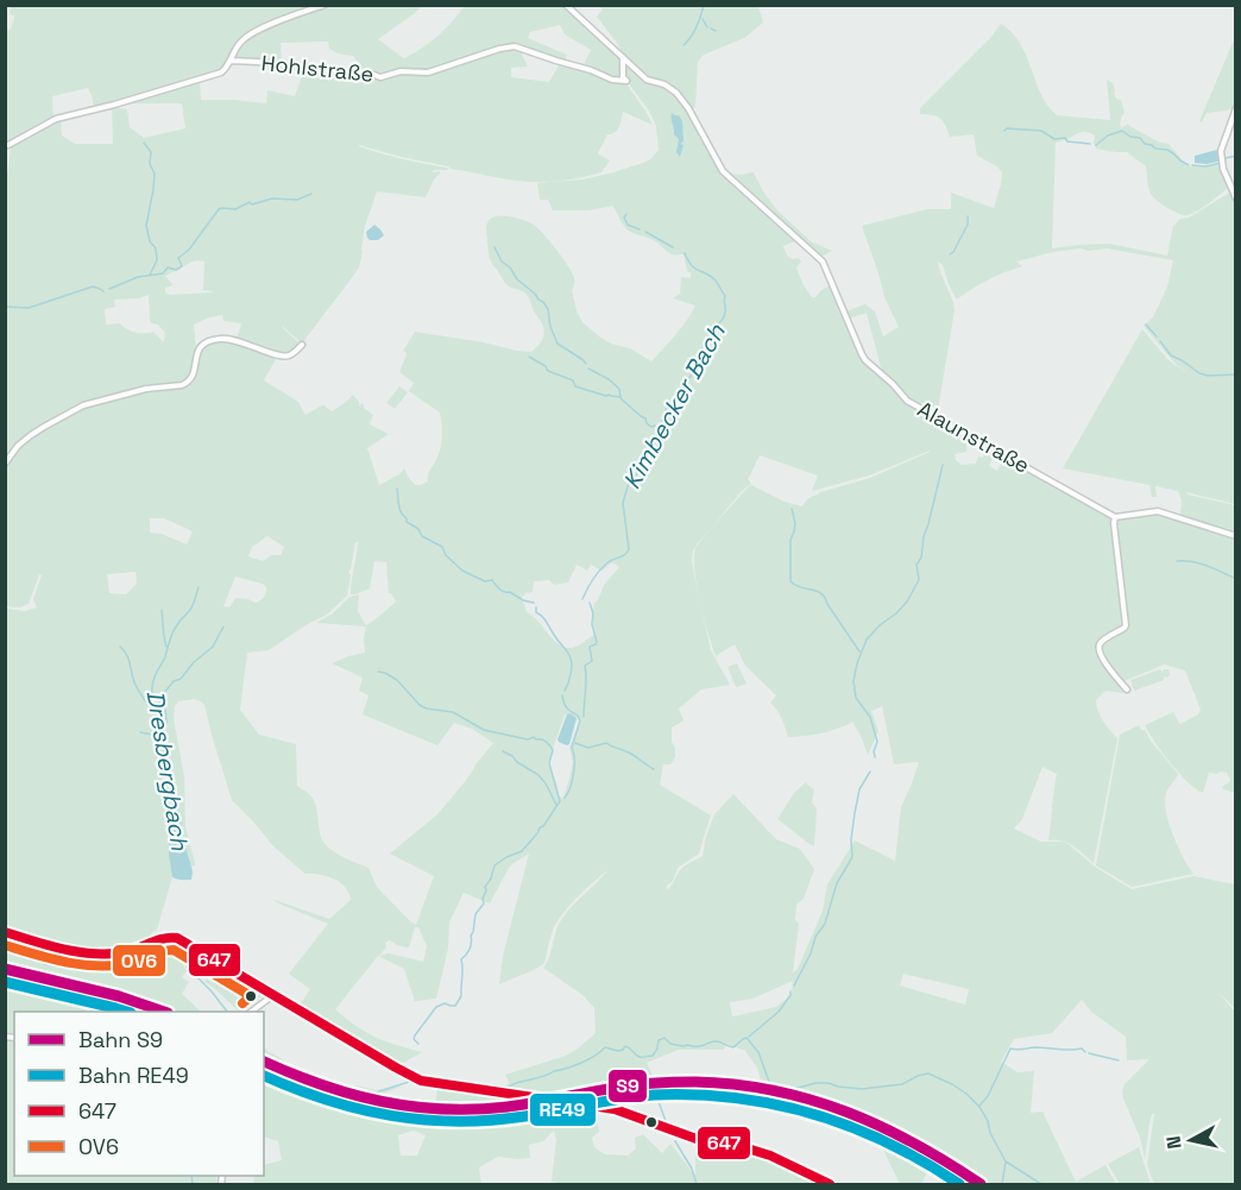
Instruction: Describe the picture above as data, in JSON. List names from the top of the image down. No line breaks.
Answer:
{"streets":{"street":["Hohlstraße","Alaunstraße"]},"crossings":[["Hohlstraße","Alaunstraße"]],"water":["Kimbecker Bach","Dresbergbach"],"lines":["transit line 647","transit line OV6","rail line S9","rail line RE49"],"legend":["Bahn S9","Bahn RE49","647","OV6"],"north":"left"}
